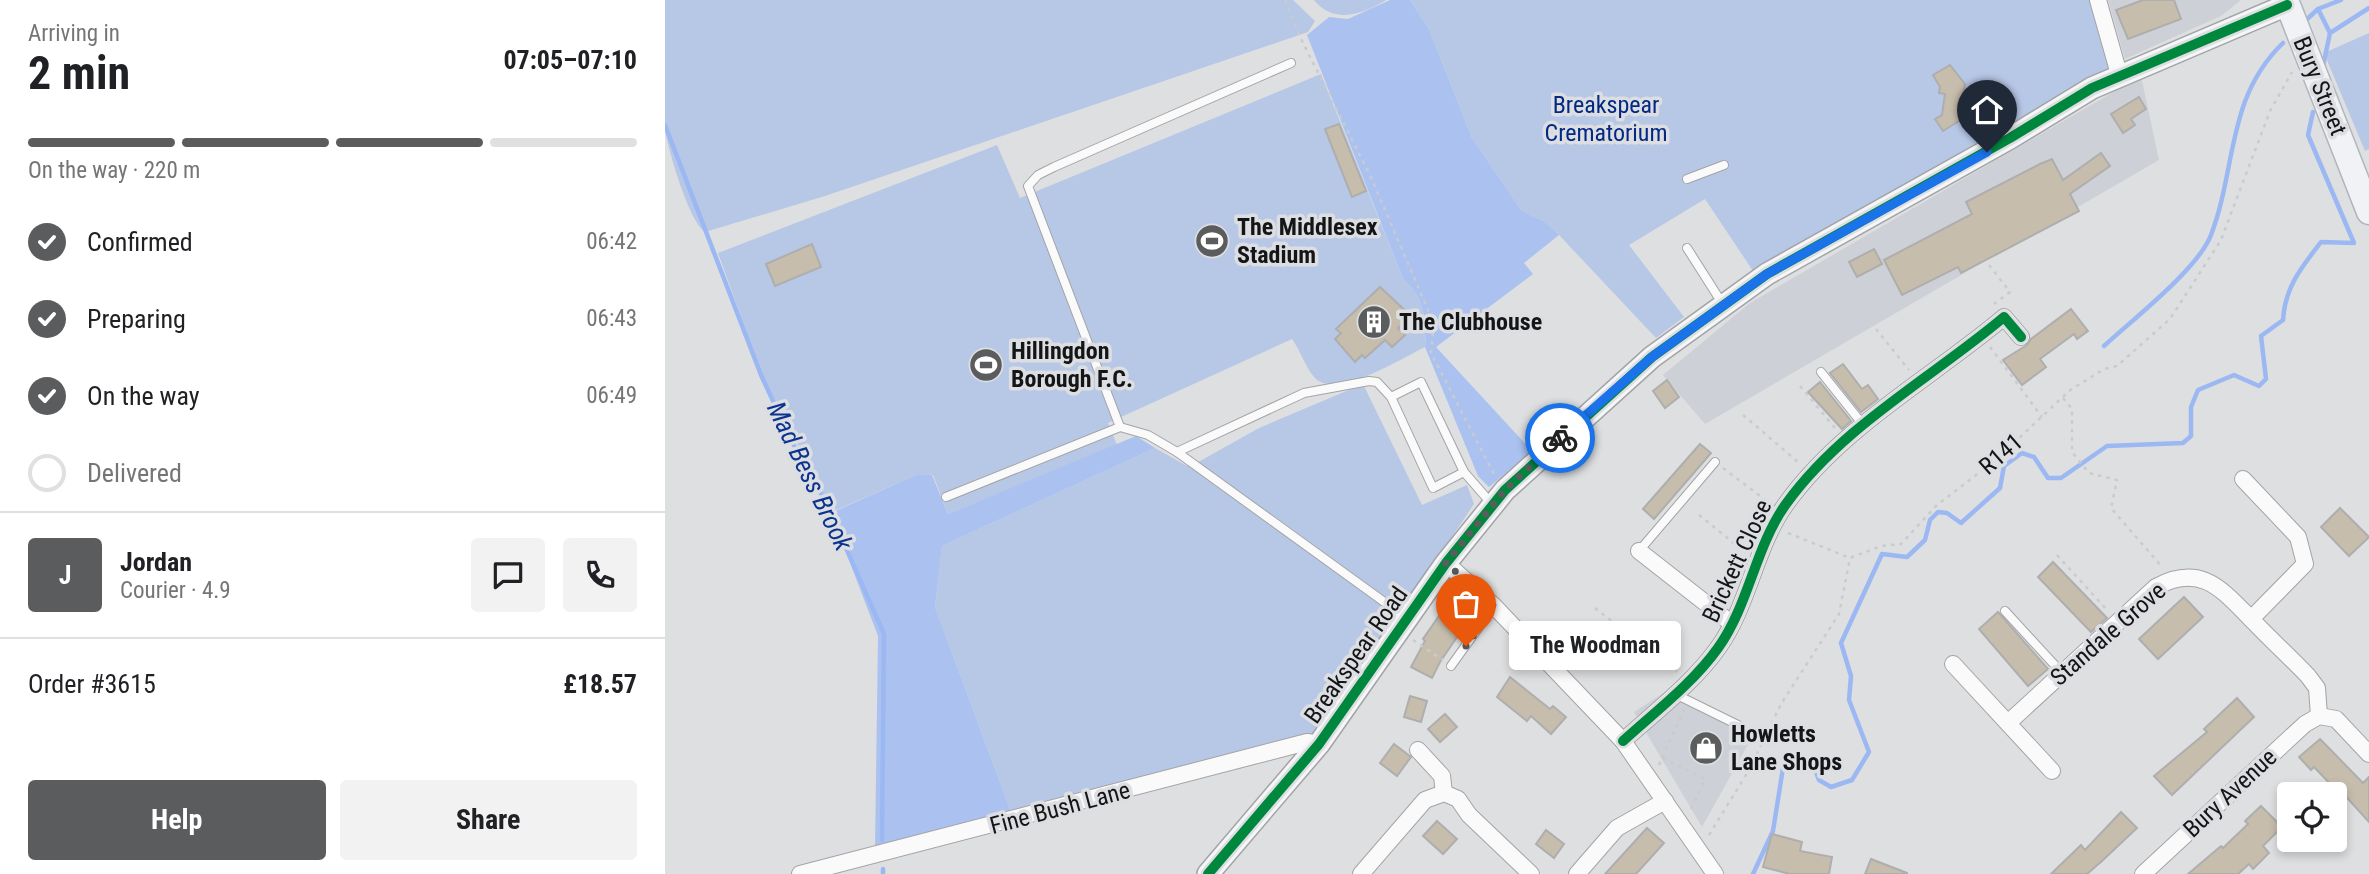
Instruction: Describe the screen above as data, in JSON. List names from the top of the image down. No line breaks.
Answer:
{"streets":{"main road":["Bury Street"],"street":["Brickett Close","Standale Grove","Breakspear Road","Bury Avenue","Fine Bush Lane"],"path":["R141"]},"crossings":[["Bury Street","R141"],["Bury Street","Breakspear Road"],["Standale Grove","Bury Avenue"],["Breakspear Road","Fine Bush Lane"]],"water":["Mad Bess Brook"],"parks":["Breakspear Crematorium"],"places":{"sports":["The Middlesex Stadium","Hillingdon Borough F.C."],"building":["The Clubhouse"],"other":["The Woodman"],"shop":["Howletts Lane Shops"]},"page":{"heading":["2 min","Arriving in","07:05–07:10"],"panel":["Jordan","Courier · 4.9","Order #3615","£18.57"],"bar":"On the way · 220 m","list":[["Confirmed","06:42"],["Preparing","06:43"],["On the way","06:49"],"Delivered"],"round":"J","bubble":"The Woodman","buttons":["Help","Share"]}}
